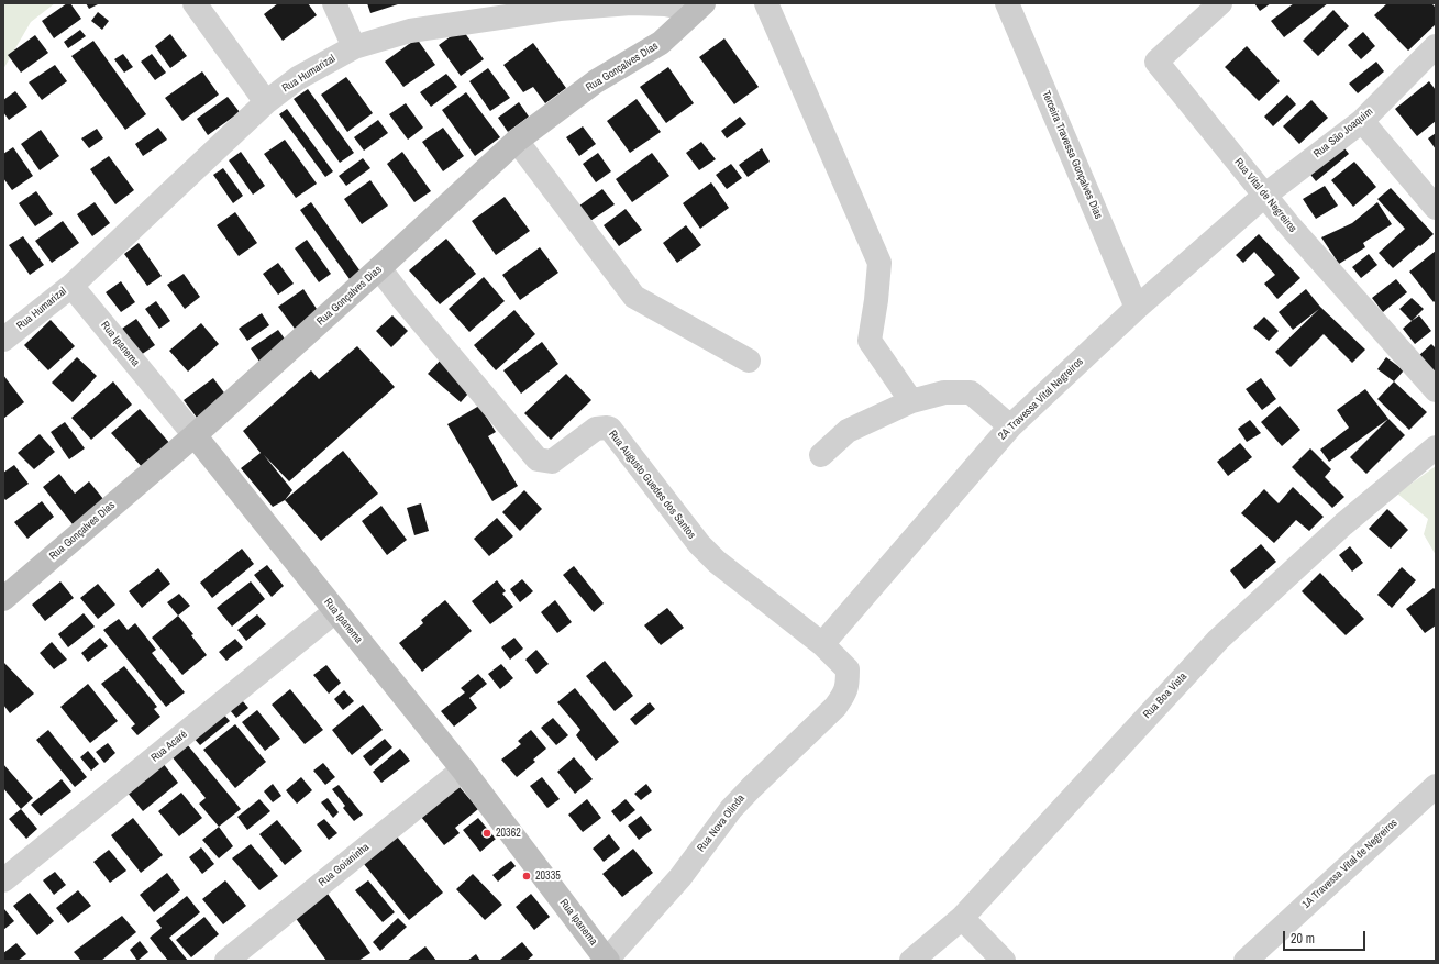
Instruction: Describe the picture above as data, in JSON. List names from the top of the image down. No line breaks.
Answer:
{"streets":{"street":["Rua Gonçalves Dias","Rua Humarizal","Rua São Joaquim","Terceira Travessa Gonçalves Dias","Rua Vital de Negreiros","Rua Ipanema","2A Travessa Vital Negreiros","Rua Augusto Guedes dos Santos","Rua Boa Vista","Rua Acaré","Rua Nova Olinda","1A Travessa Vital de Negreiros","Rua Goianinha"]},"crossings":[["Rua Gonçalves Dias","Rua Humarizal"],["Rua Gonçalves Dias","Rua Ipanema"],["Rua Gonçalves Dias","Rua Augusto Guedes dos Santos"],["Rua Humarizal","Rua Ipanema"],["Rua São Joaquim","Rua Vital de Negreiros"],["Rua São Joaquim","2A Travessa Vital Negreiros"],["Terceira Travessa Gonçalves Dias","2A Travessa Vital Negreiros"],["Rua Vital de Negreiros","2A Travessa Vital Negreiros"],["Rua Ipanema","Rua Acaré"],["Rua Ipanema","Rua Nova Olinda"],["Rua Ipanema","Rua Goianinha"],["2A Travessa Vital Negreiros","Rua Augusto Guedes dos Santos"],["Rua Augusto Guedes dos Santos","Rua Nova Olinda"]],"places":["20362","20335"],"scale_bar":"20 m"}
